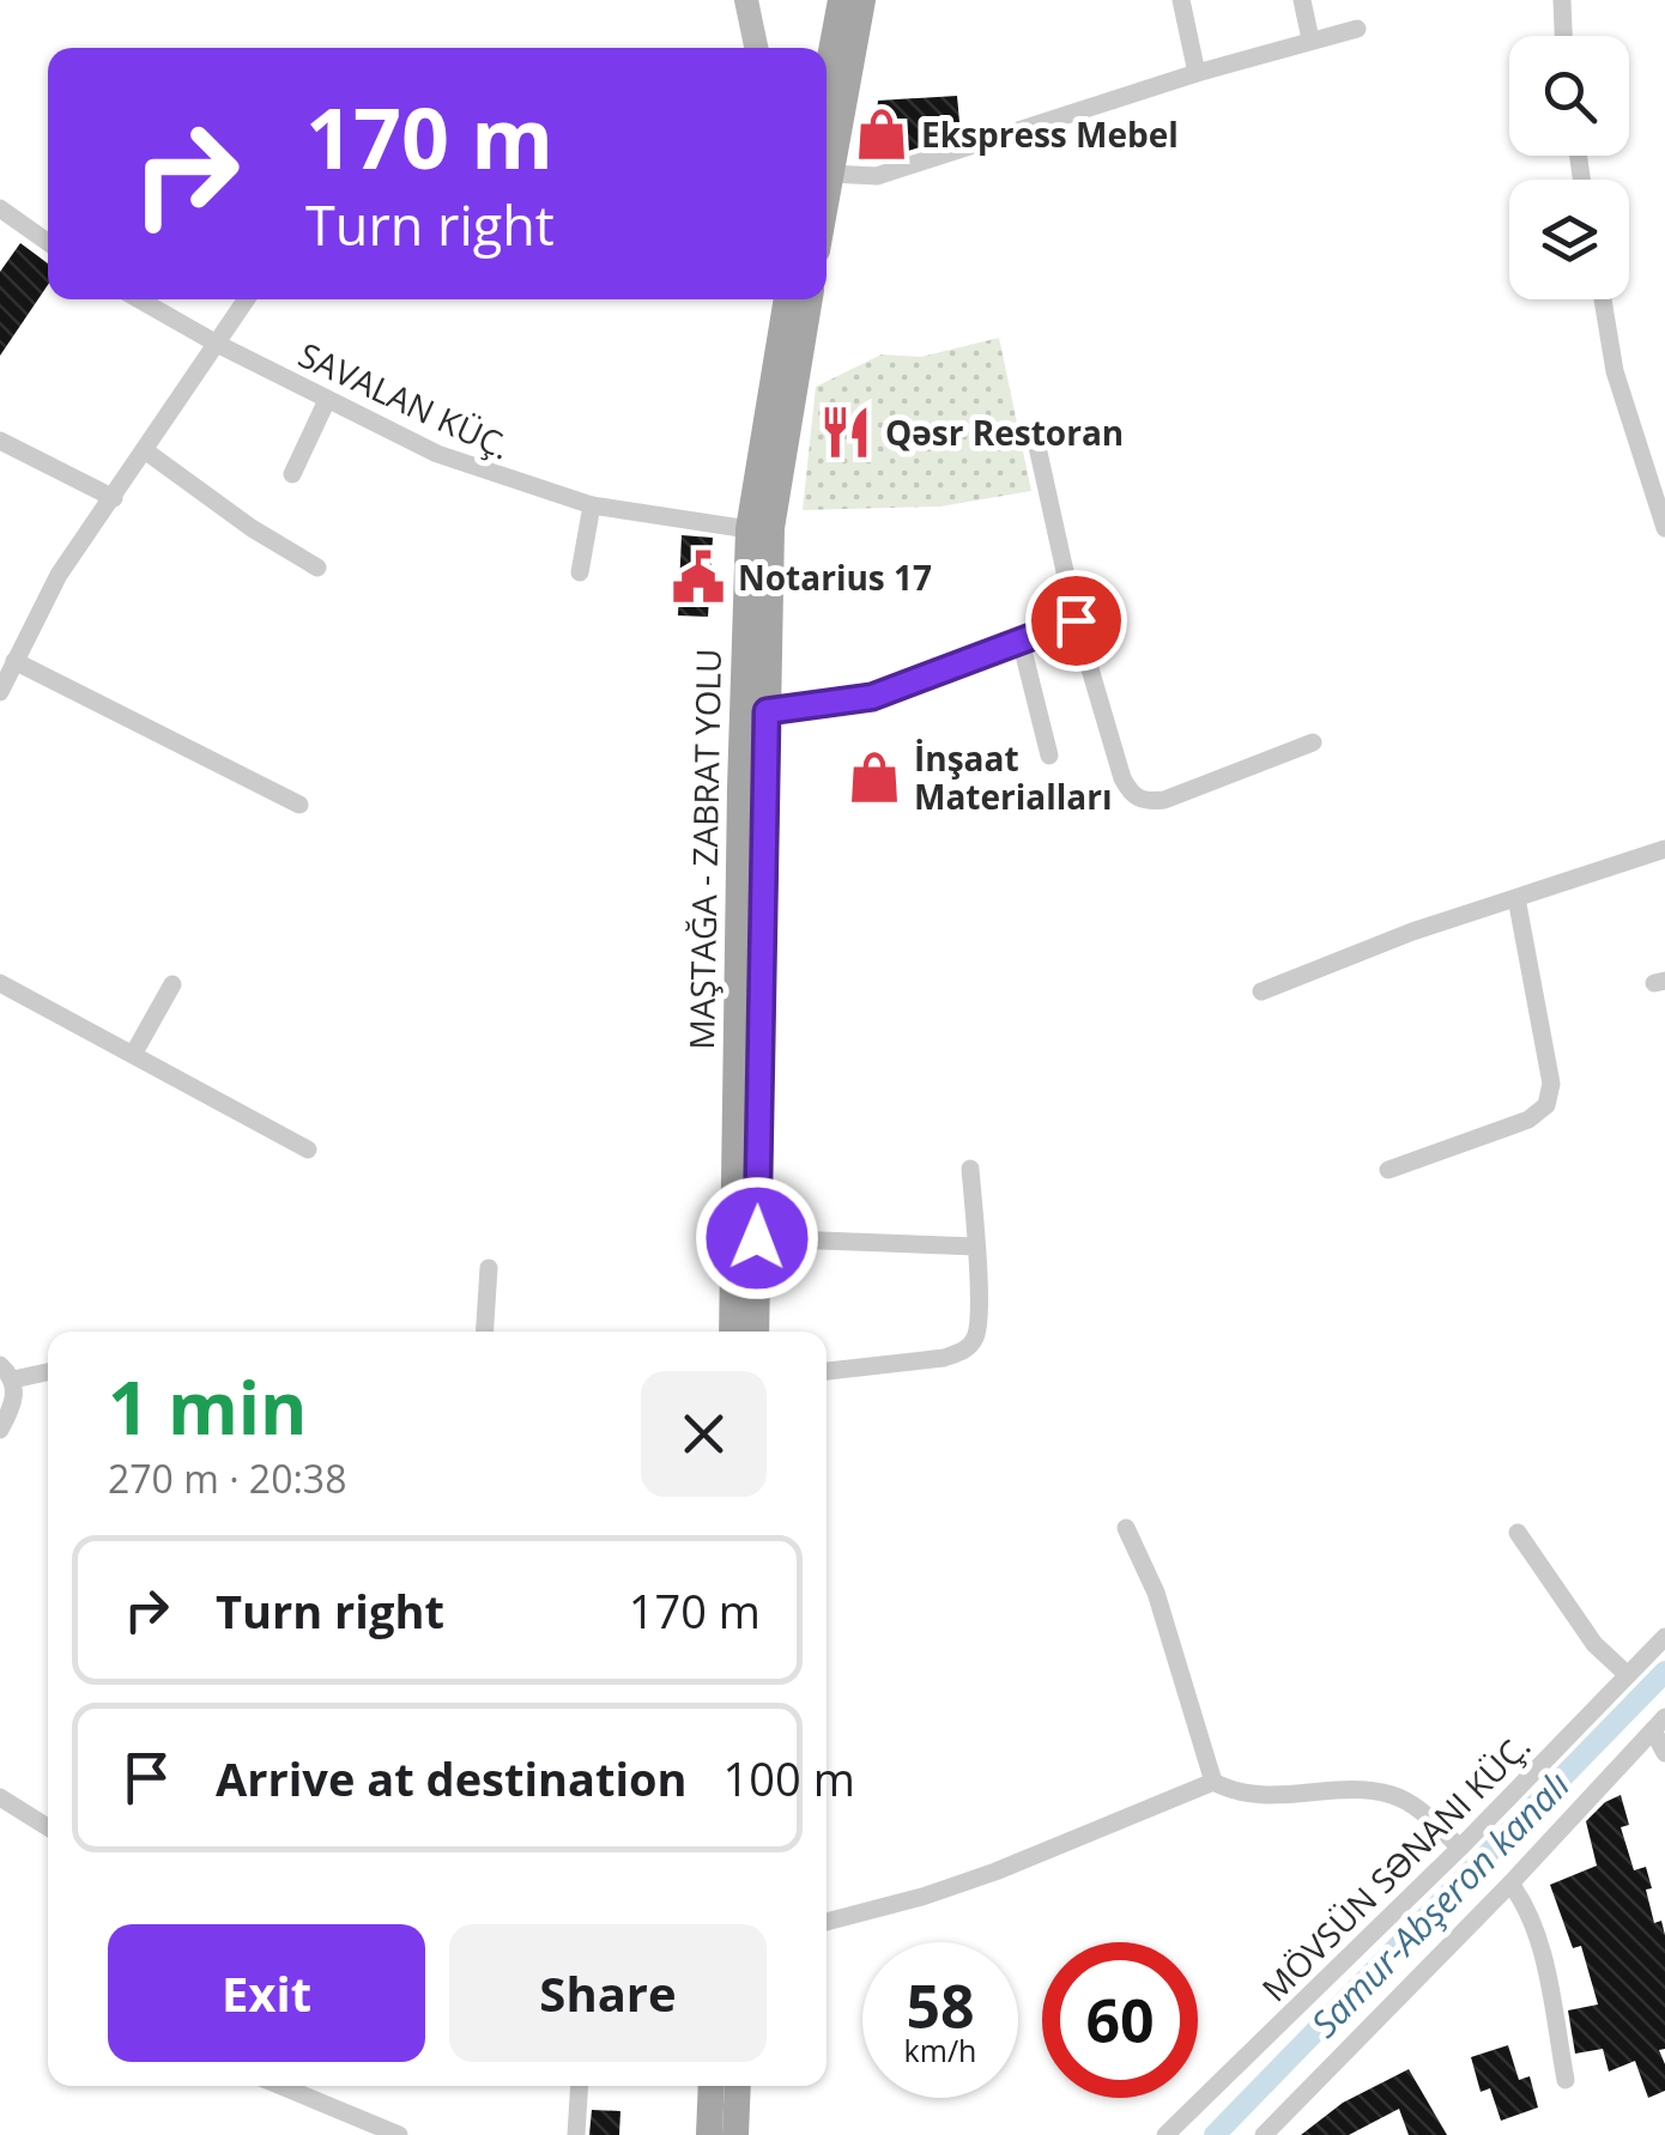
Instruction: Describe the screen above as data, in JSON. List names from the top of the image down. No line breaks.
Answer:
{"streets":{"main road":["MAŞTAĞA - ZABRAT YOLU"],"street":["SAVALAN KÜÇ.","MÖVSÜN SƏNANI KÜÇ."]},"crossings":[["SAVALAN KÜÇ.","MAŞTAĞA - ZABRAT YOLU"]],"water":["Samur-Abşeron kanalı"],"places":{"shop":["Ekspress Mebel","İnşaat Materialları"],"restaurant":["Qəsr Restoran"],"public building":["Notarius 17"]},"page":{"turn":["170 m","Turn right"],"heading":["1 min","270 m · 20:38"],"list":[{"name":"Turn right","value":"170 m"},{"name":"Arrive at destination","value":"100 m"}],"buttons":["Exit","Share"],"speed":"58 km/h","limit":"60"}}
